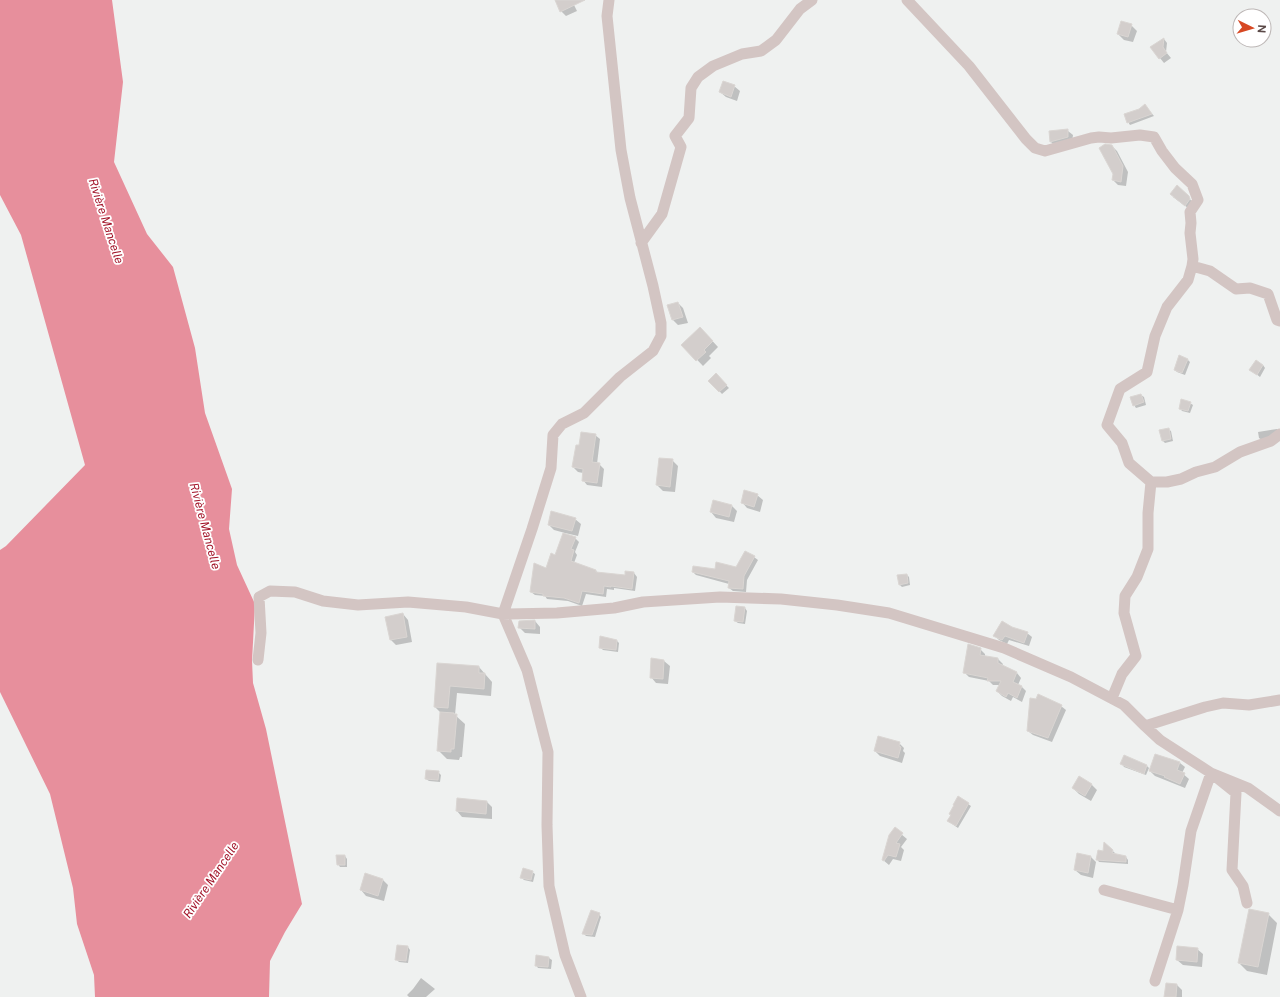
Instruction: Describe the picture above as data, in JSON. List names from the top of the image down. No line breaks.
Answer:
{"water":["Rivière Mancelle"],"north":"right"}
